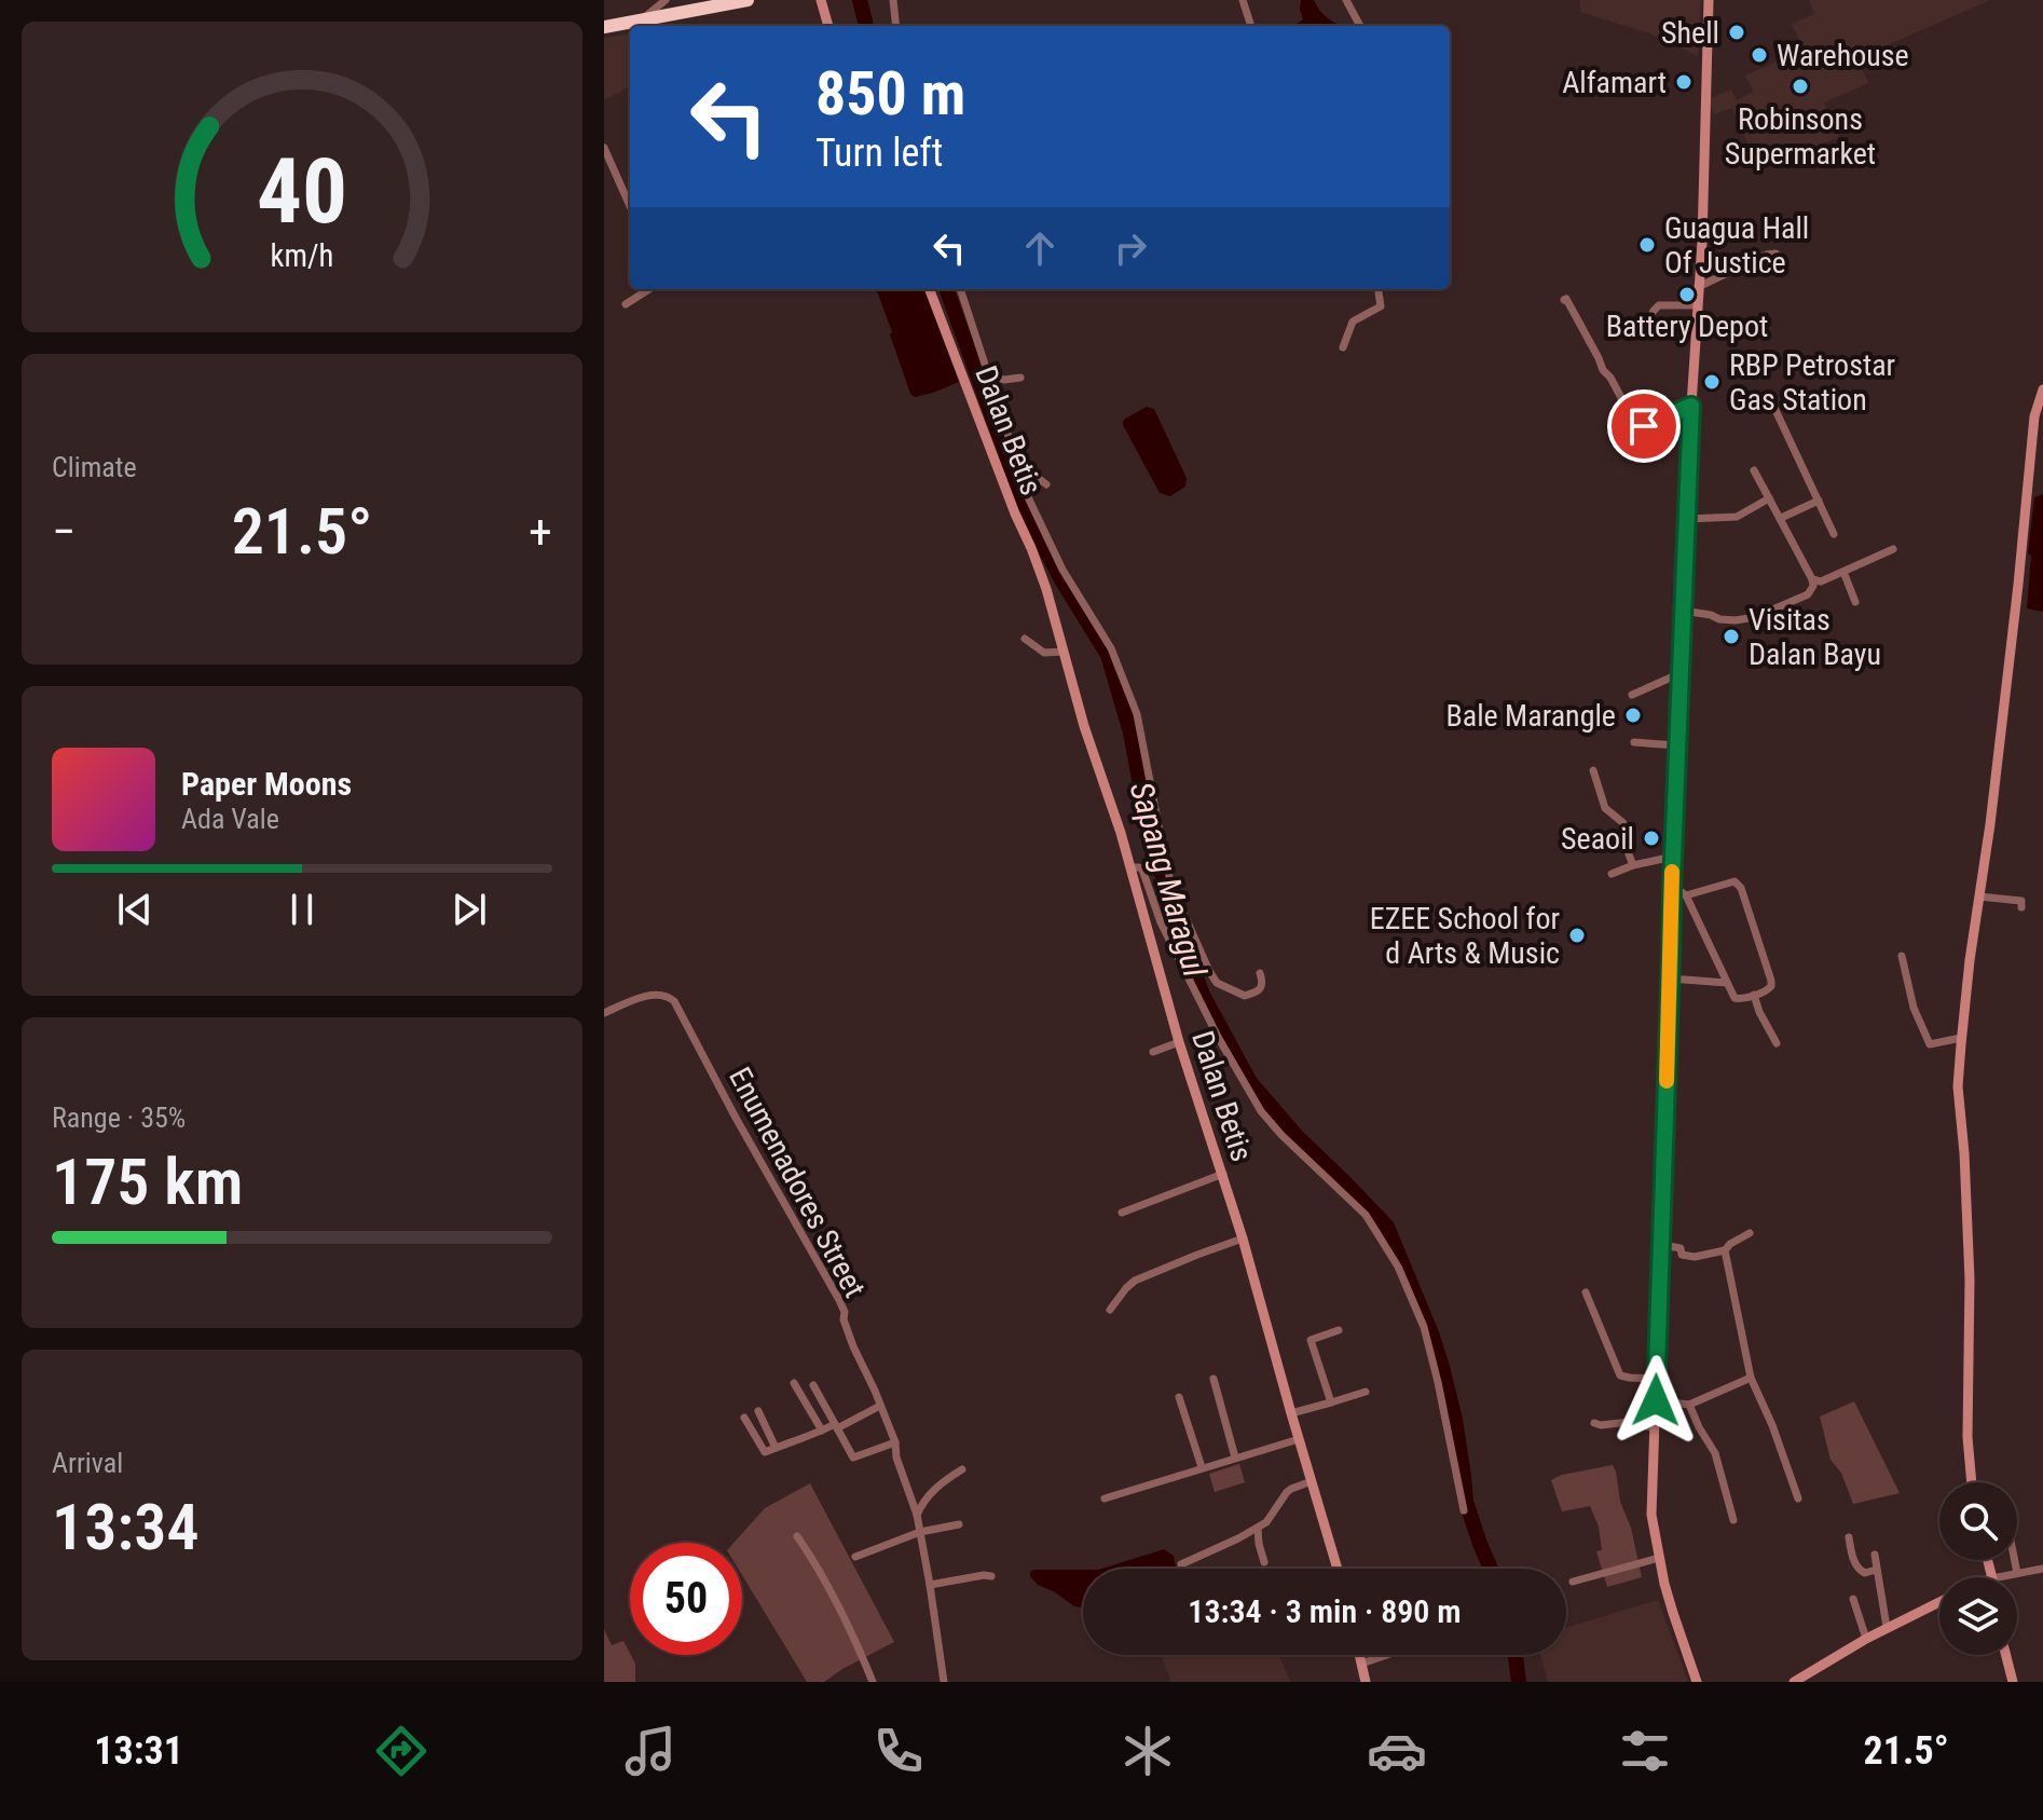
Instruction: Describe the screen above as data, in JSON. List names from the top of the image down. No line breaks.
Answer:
{"streets":{"street":["Dalan Betis","Enumenadores Street"]},"water":["Sapang Maragul"],"places":["Shell","Warehouse","Alfamart","Robinsons Supermarket","Guagua Hall Of Justice","Battery Depot","RBP Petrostar Gas Station","Visitas Dalan Bayu","Bale Marangle","Seaoil","EZEE School for d Arts & Music"],"page":{"turn":["850 m","Turn left"],"tile":["Climate",["Range · 35%","175 km"],["Arrival","13:34"]],"heat":["−","21.5°","+"],"song":["Paper Moons","Ada Vale"],"limit":"50","trip":"13:34 · 3 min · 890 m","tabs":["13:31","21.5°"],"gauge":["40","km/h"]}}
